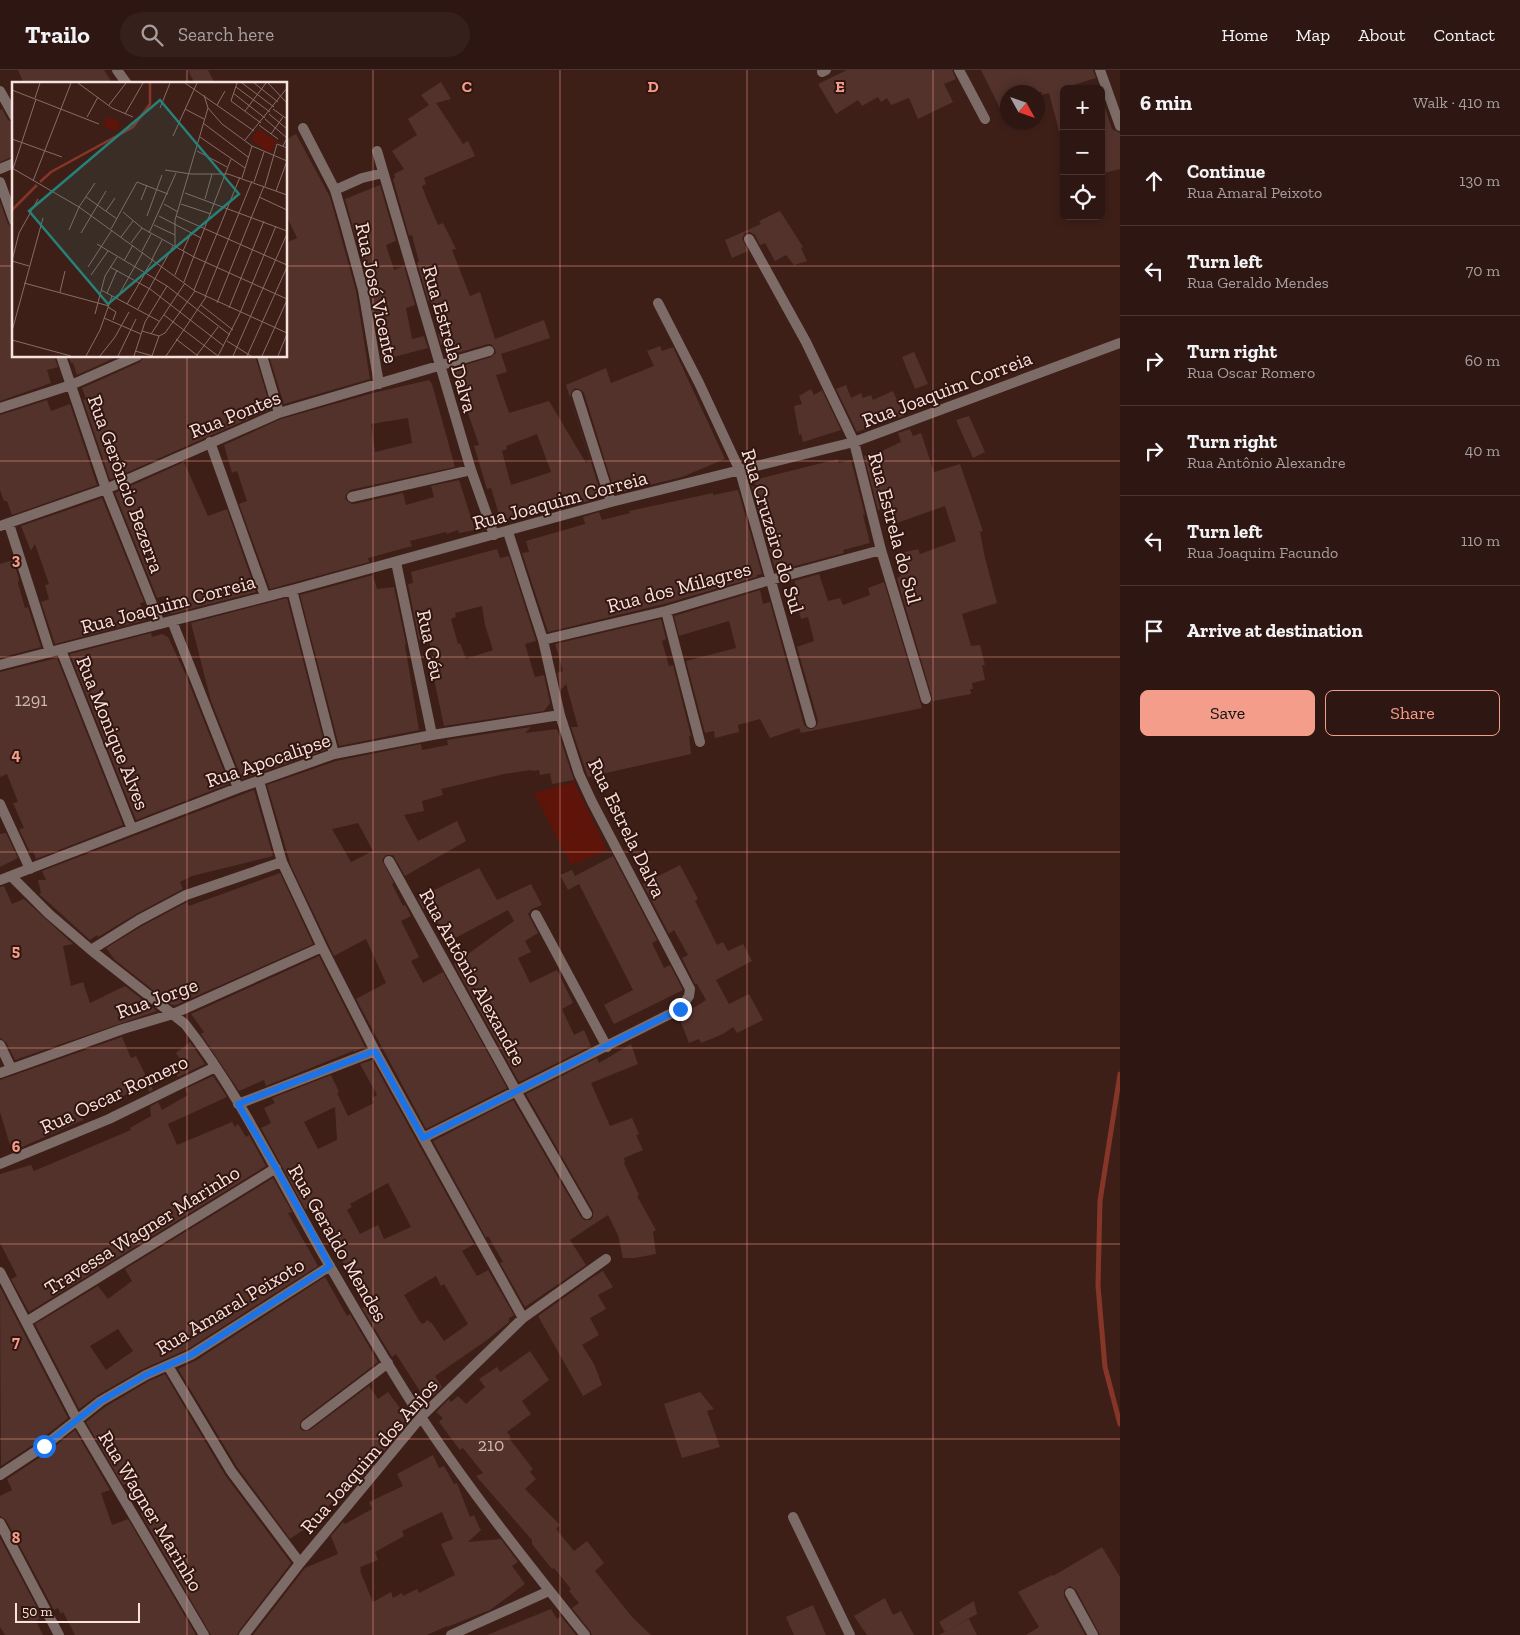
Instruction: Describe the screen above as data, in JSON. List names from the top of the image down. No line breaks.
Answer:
{"streets":{"street":["Rua José Vicente","Rua Estrela Dalva","Rua Joaquim Correia","Rua Pontes","Rua Gerôncio Bezerra","Rua Estrela do Sul","Rua Cruzeiro do Sul","Rua dos Milagres","Rua Céu","Rua Monique Alves","Rua Apocalipse","Rua Antônio Alexandre","Rua Jorge","Rua Oscar Romero","Travessa Wagner Marinho","Rua Geraldo Mendes","Rua Amaral Peixoto","Rua Joaquim dos Anjos","Rua Wagner Marinho"]},"crossings":[["Rua José Vicente","Rua Pontes"],["Rua Estrela Dalva","Rua Joaquim Correia"],["Rua Estrela Dalva","Rua Pontes"],["Rua Estrela Dalva","Rua dos Milagres"],["Rua Estrela Dalva","Rua Apocalipse"],["Rua Joaquim Correia","Rua Gerôncio Bezerra"],["Rua Joaquim Correia","Rua Estrela do Sul"],["Rua Joaquim Correia","Rua Cruzeiro do Sul"],["Rua Joaquim Correia","Rua Céu"],["Rua Joaquim Correia","Rua Monique Alves"],["Rua Pontes","Rua Gerôncio Bezerra"],["Rua Pontes","Rua Monique Alves"],["Rua Estrela do Sul","Rua dos Milagres"],["Rua Cruzeiro do Sul","Rua dos Milagres"],["Rua Céu","Rua Apocalipse"],["Rua Monique Alves","Rua Apocalipse"],["Rua Apocalipse","Rua Geraldo Mendes"],["Rua Jorge","Rua Geraldo Mendes"],["Rua Oscar Romero","Rua Geraldo Mendes"],["Travessa Wagner Marinho","Rua Geraldo Mendes"],["Travessa Wagner Marinho","Rua Wagner Marinho"],["Rua Geraldo Mendes","Rua Amaral Peixoto"],["Rua Geraldo Mendes","Rua Joaquim dos Anjos"],["Rua Amaral Peixoto","Rua Wagner Marinho"]],"house_numbers":["1291","210"],"scale_bar":"50 m","north":"bottom right","page":{"header":"Trailo","search":"Search here","nav":["Home","Map","About","Contact"],"heading":["6 min","Walk · 410 m"],"map_buttons":["+","−"],"list":[["Continue","Rua Amaral Peixoto","130 m"],["Turn left","Rua Geraldo Mendes","70 m"],["Turn right","Rua Oscar Romero","60 m"],["Turn right","Rua Antônio Alexandre","40 m"],["Turn left","Rua Joaquim Facundo","110 m"],"Arrive at destination"],"buttons":["Save","Share"],"scale":"50 m"},"grid":{"columns":["C","D","E"],"rows":["3","4","5","6","7","8"]}}
